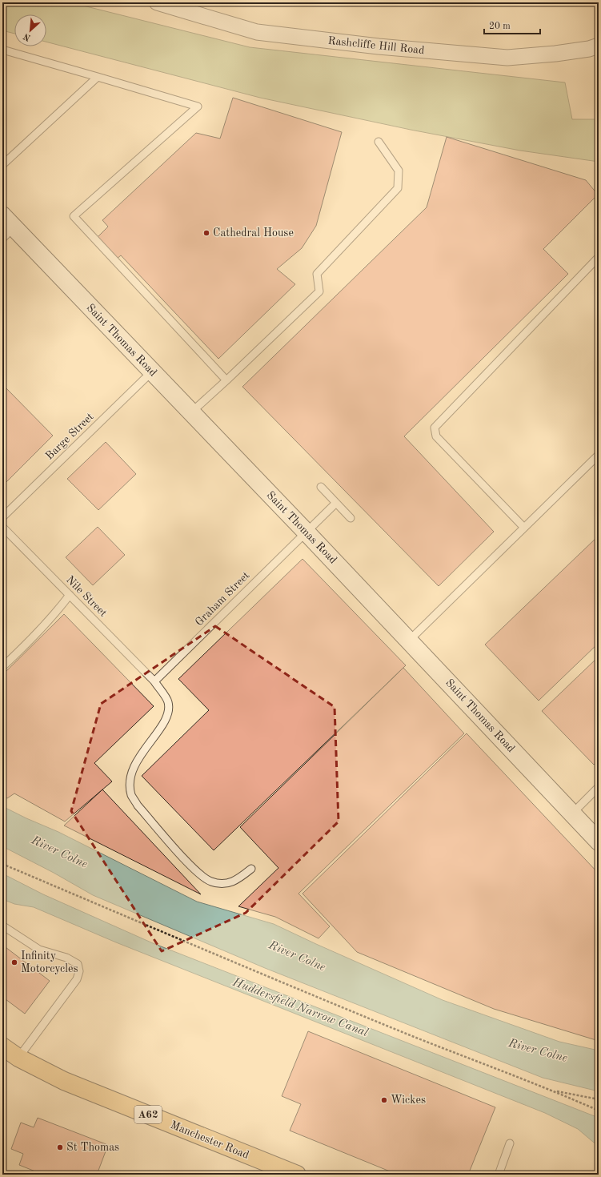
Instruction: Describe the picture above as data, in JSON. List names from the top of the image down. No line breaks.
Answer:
{"streets":{"main road":["Saint Thomas Road","A62","Manchester Road"],"street":["Rashcliffe Hill Road"],"lane":["Barge Street","Nile Street","Graham Street"]},"crossings":[["Saint Thomas Road","Barge Street"],["Saint Thomas Road","Graham Street"],["Nile Street","Graham Street"]],"water":["River Colne","Huddersfield Narrow Canal"],"places":["Cathedral House","Infinity Motorcycles","Wickes","St Thomas"],"scale_bar":"20 m","north":"bottom left"}
